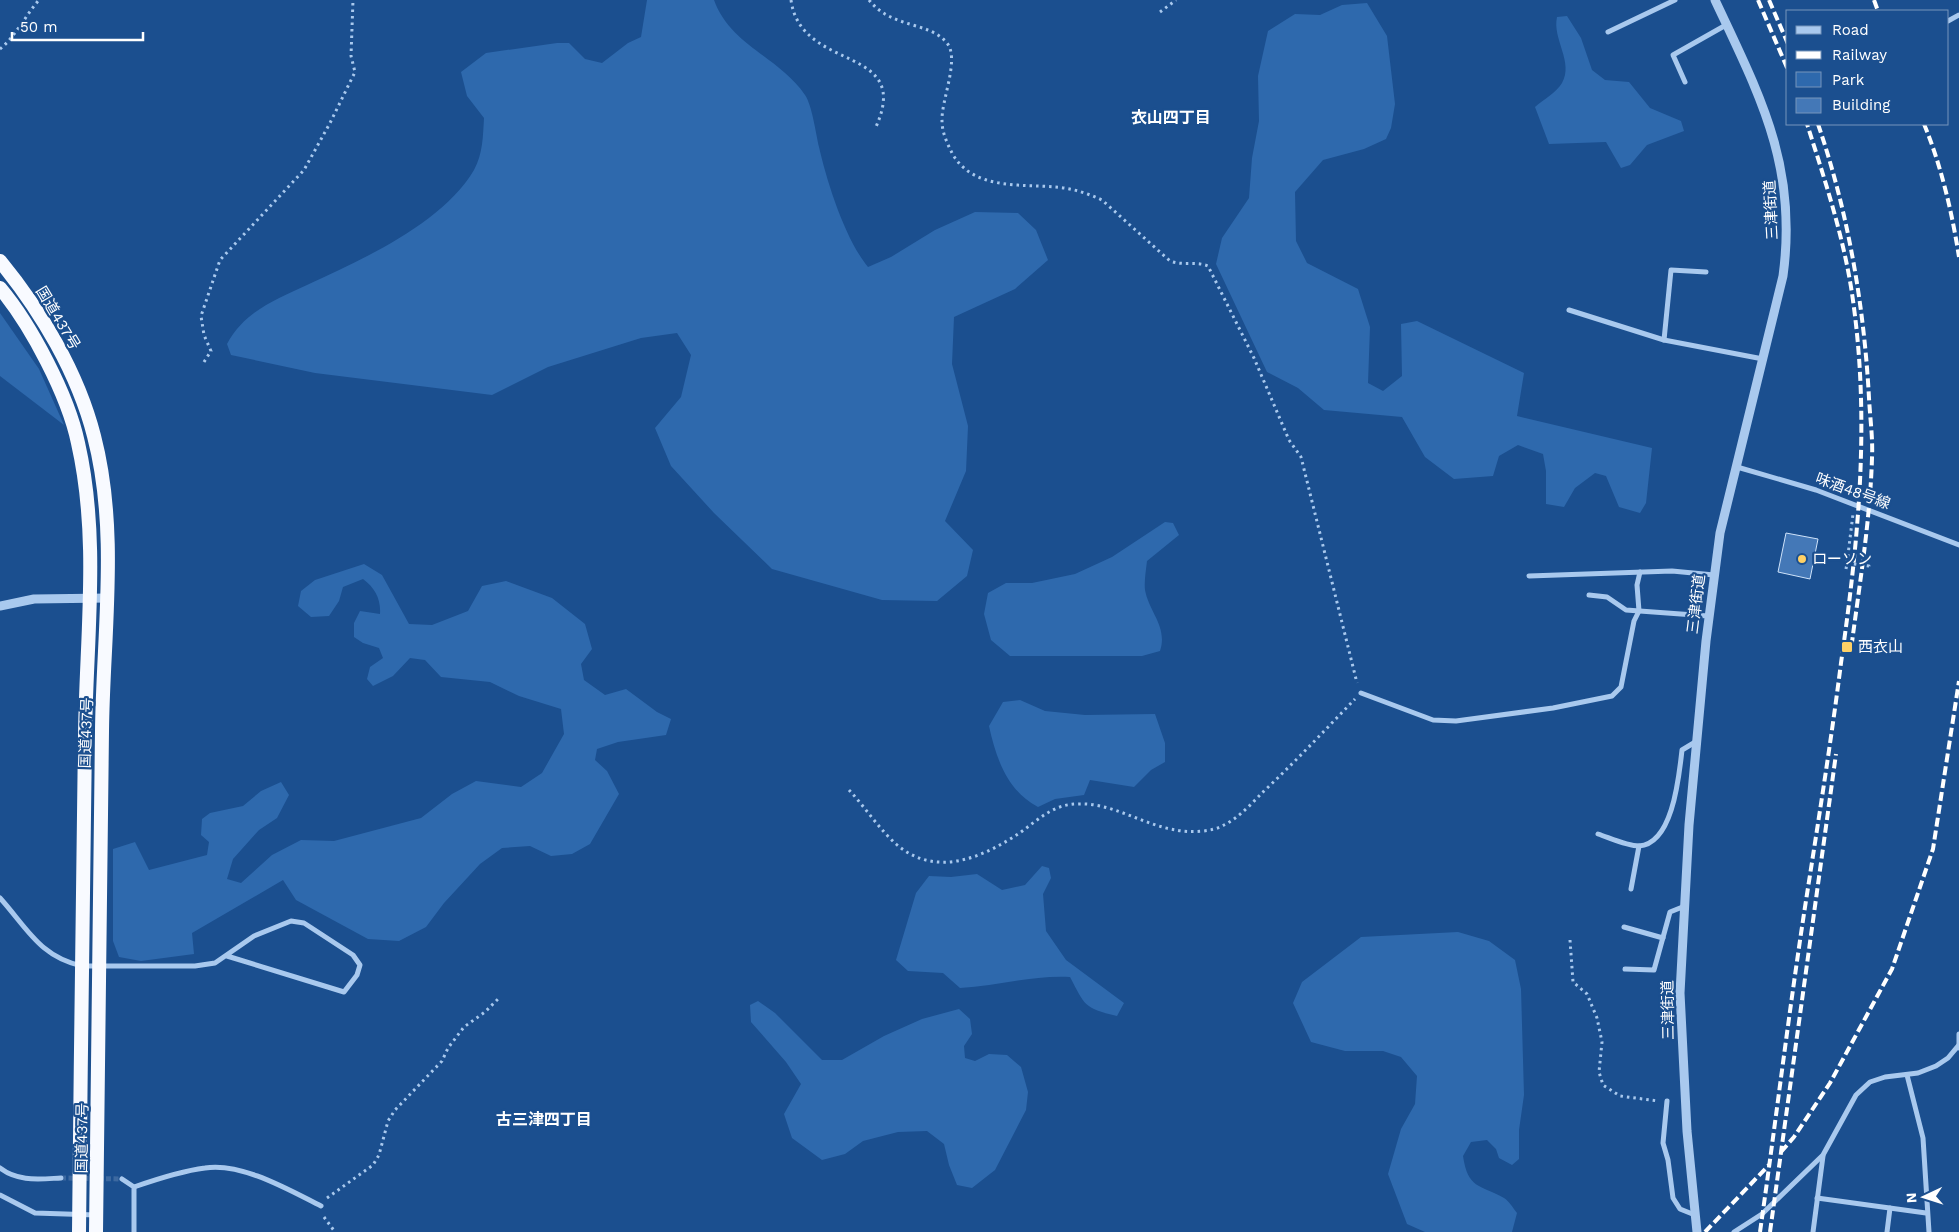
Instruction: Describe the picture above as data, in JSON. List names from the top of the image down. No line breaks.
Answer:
{"streets":{"highway":["国道437号"],"street":["三津街道","味酒48号線"]},"crossings":[["三津街道","味酒48号線"]],"districts":["衣山四丁目","古三津四丁目"],"places":{"other":["ローソン"],"transit":["西衣山"]},"legend":["Road","Railway","Park","Building"],"scale_bar":"50 m","north":"left"}
